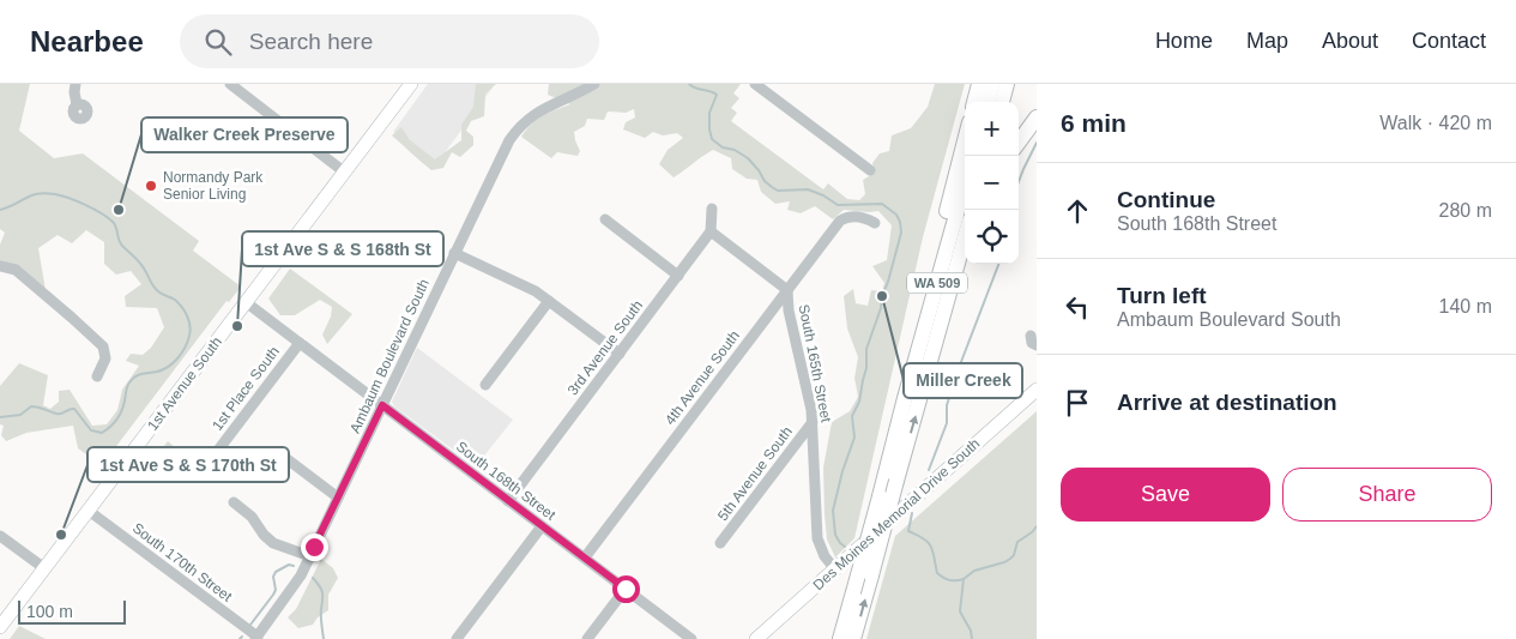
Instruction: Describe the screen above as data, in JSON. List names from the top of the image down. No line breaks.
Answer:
{"streets":{"highway":["WA 509"],"main road":["1st Avenue South","Des Moines Memorial Drive South"],"street":["3rd Avenue South","Ambaum Boulevard South","South 165th Street","4th Avenue South","1st Place South","5th Avenue South","South 168th Street","South 170th Street"]},"crossings":[["3rd Avenue South","South 165th Street"],["3rd Avenue South","South 168th Street"],["Ambaum Boulevard South","South 168th Street"],["Ambaum Boulevard South","South 170th Street"],["South 165th Street","4th Avenue South"],["South 165th Street","5th Avenue South"],["South 165th Street","Des Moines Memorial Drive South"],["4th Avenue South","South 168th Street"],["1st Avenue South","South 168th Street"],["1st Avenue South","South 170th Street"],["1st Place South","South 168th Street"]],"places":["Normandy Park Senior Living","Walker Creek Preserve","Miller Creek","1st Ave S & S 168th St","1st Ave S & S 170th St"],"scale_bar":"100 m","page":{"header":"Nearbee","search":"Search here","nav":["Home","Map","About","Contact"],"heading":["6 min","Walk · 420 m"],"map_buttons":["+","−"],"list":[["Continue","South 168th Street","280 m"],["Turn left","Ambaum Boulevard South","140 m"],"Arrive at destination"],"buttons":["Save","Share"],"scale":"100 m"}}
